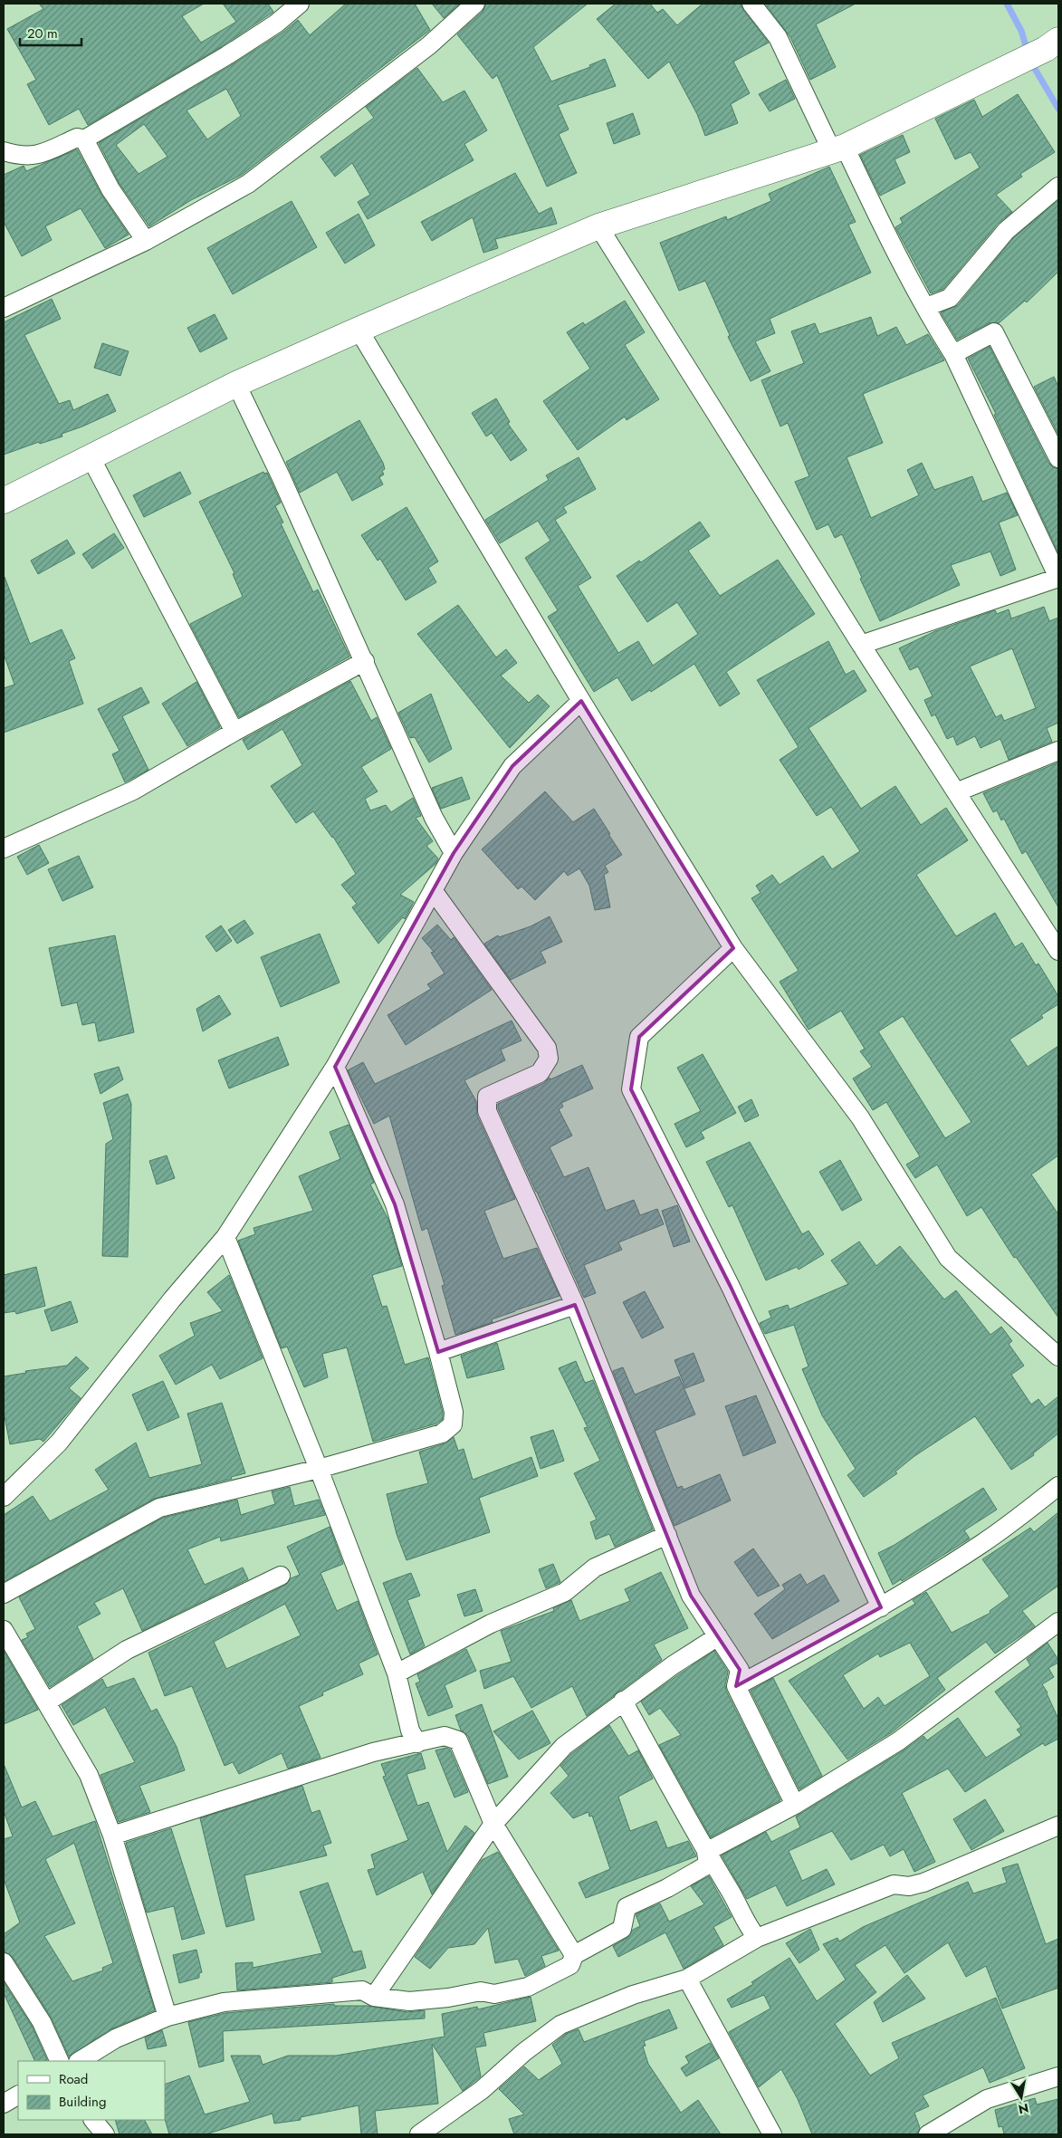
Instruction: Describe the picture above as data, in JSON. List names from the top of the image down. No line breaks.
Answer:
{"legend":["Road","Building"],"scale_bar":"20 m","north":"bottom"}
